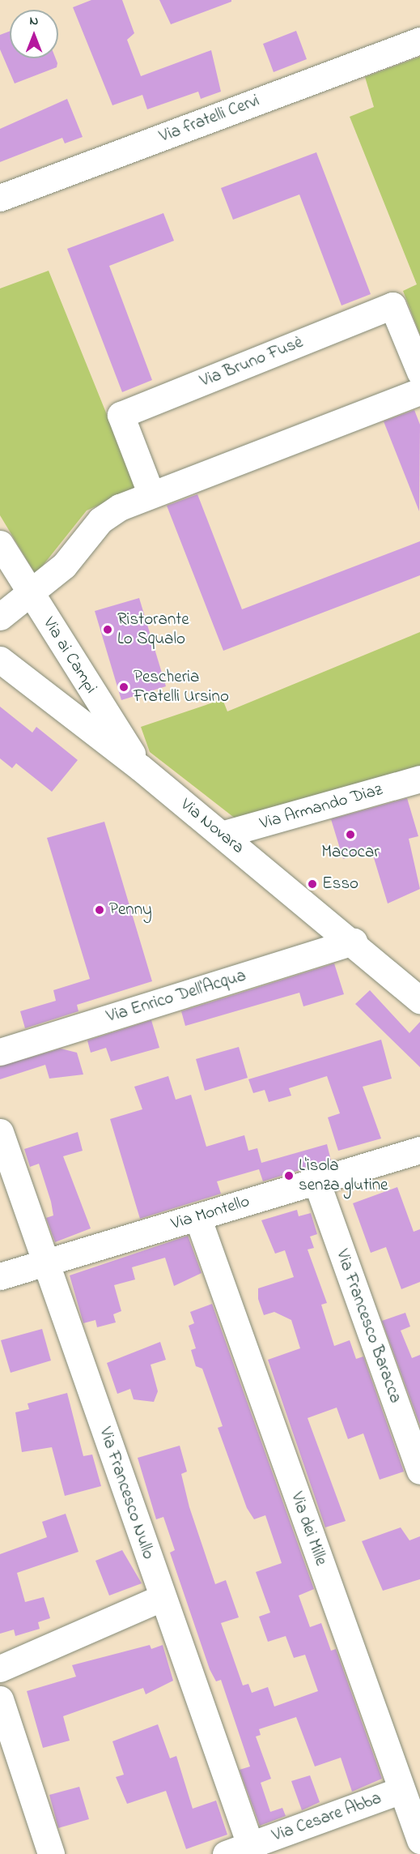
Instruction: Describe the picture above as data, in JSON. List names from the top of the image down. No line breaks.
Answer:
{"streets":{"street":["Via fratelli Cervi","Via Bruno Fusè","Via ai Campi","Via Armando Diaz","Via Novara","Via Enrico Dell'Acqua","Via Montello","Via Francesco Baracca","Via Francesco Nullo","Via dei Mille","Via Cesare Abba"]},"crossings":[["Via ai Campi","Via Novara"],["Via Armando Diaz","Via Novara"],["Via Novara","Via Enrico Dell'Acqua"],["Via Montello","Via Francesco Baracca"],["Via Montello","Via Francesco Nullo"],["Via Montello","Via dei Mille"],["Via Francesco Nullo","Via Cesare Abba"],["Via dei Mille","Via Cesare Abba"]],"places":["Ristorante Lo Squalo","Pescheria Fratelli Ursino","Macocar","Esso","Penny","L'isola senza glutine"],"north":"top"}
